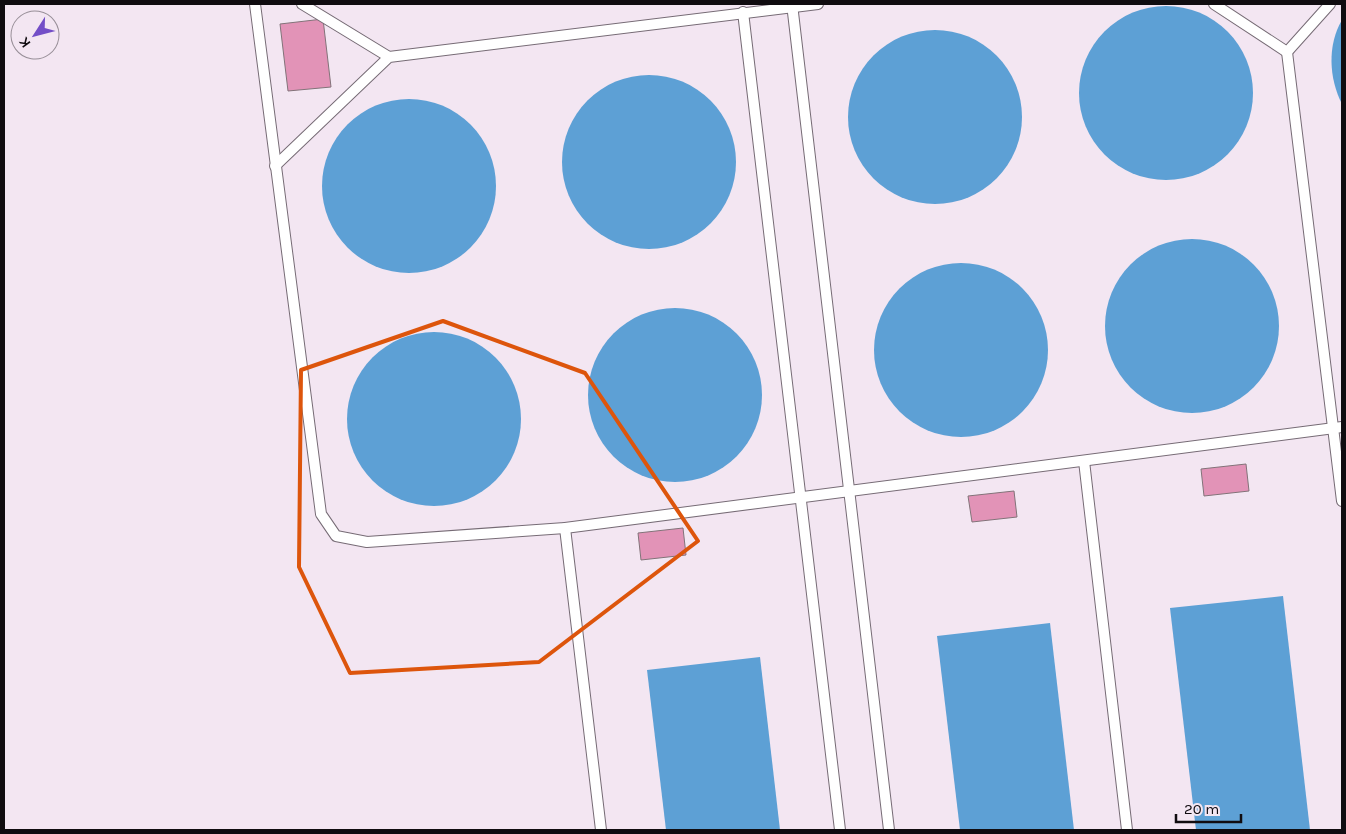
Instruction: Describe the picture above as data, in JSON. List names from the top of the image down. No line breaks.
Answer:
{"scale_bar":"20 m","north":"bottom left"}
